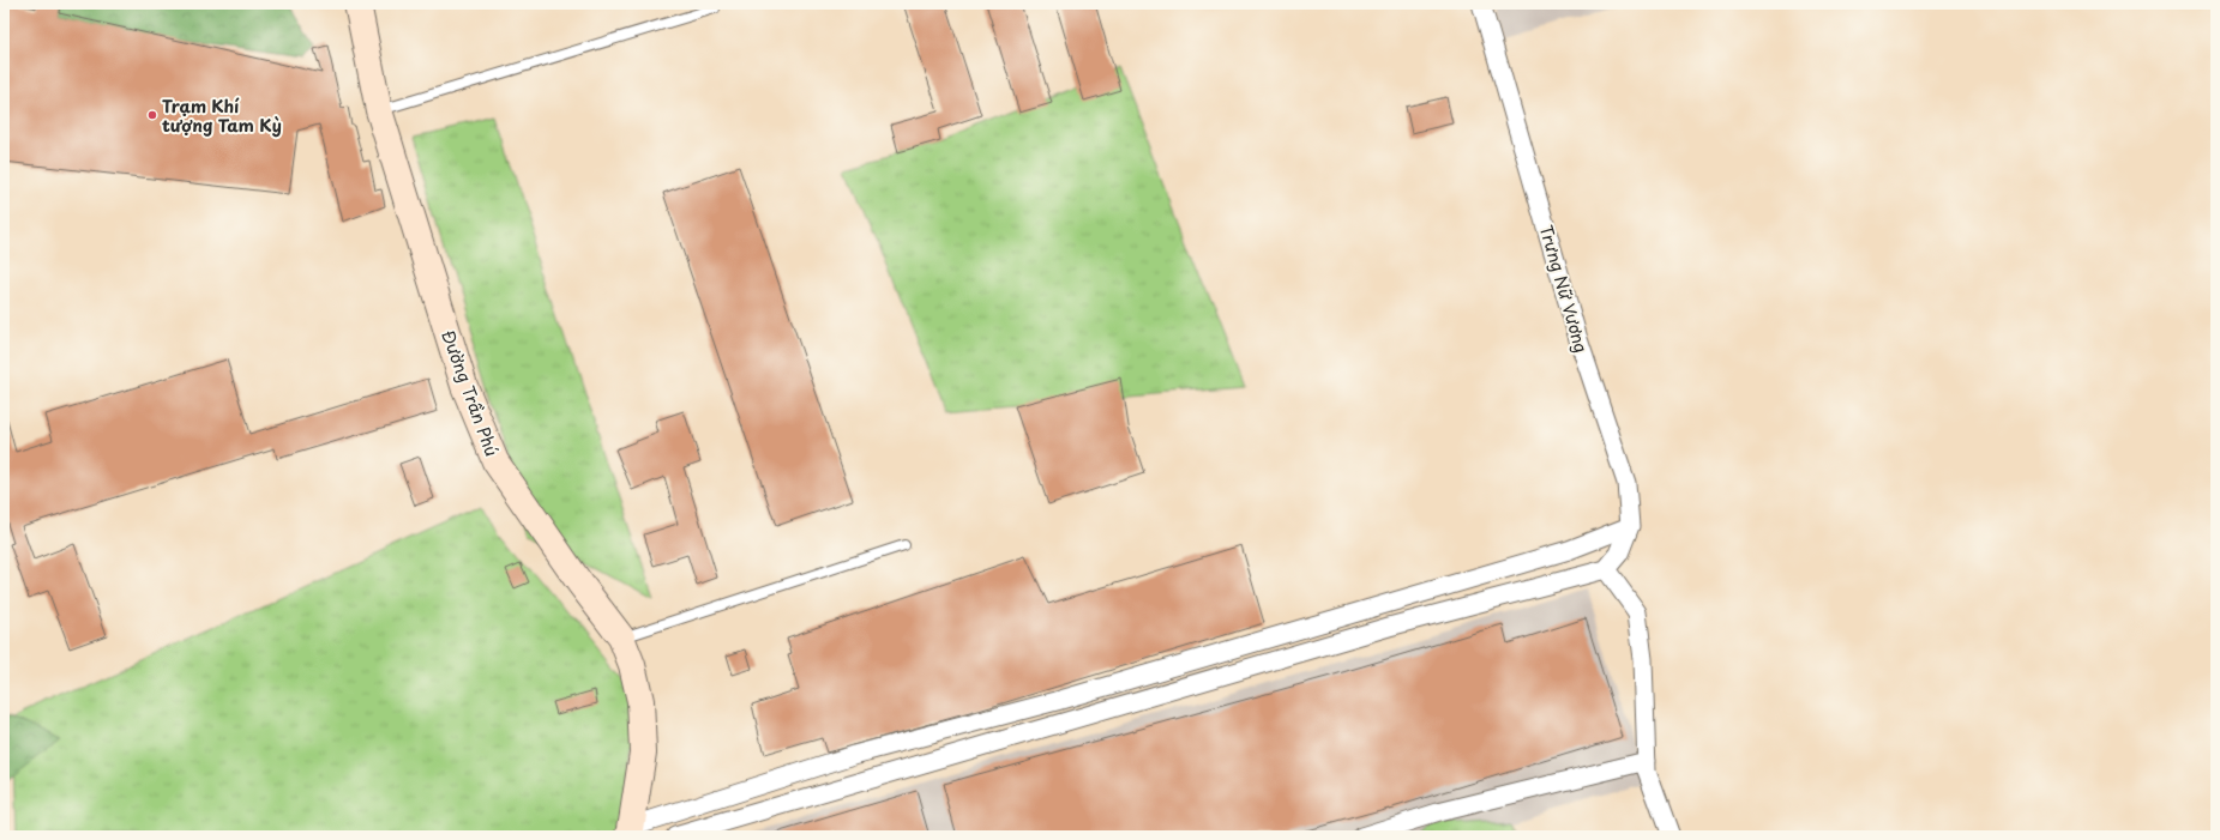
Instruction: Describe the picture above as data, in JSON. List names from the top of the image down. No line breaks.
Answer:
{"streets":{"main road":["Đường Trần Phú"],"street":["Trưng Nữ Vương"]},"places":["Trạm Khí tượng Tam Kỳ"]}
